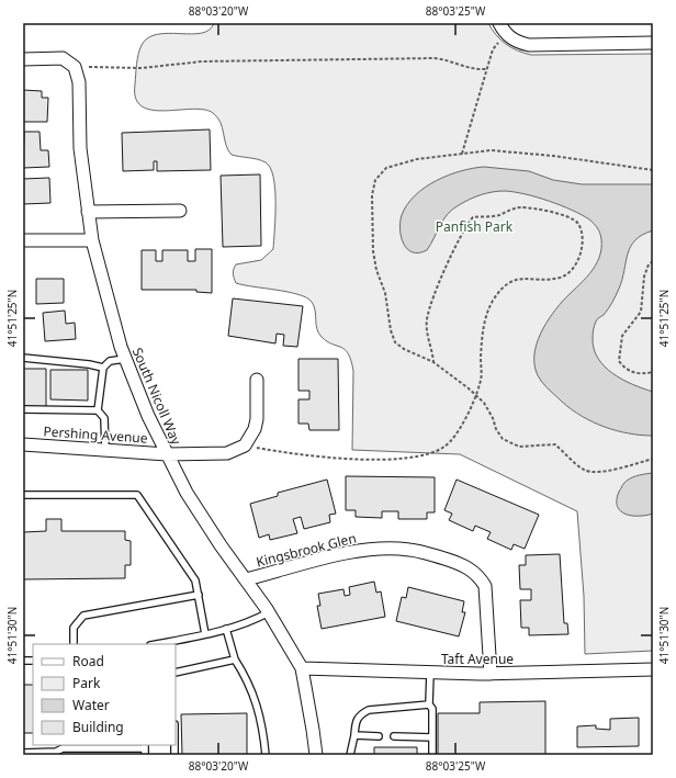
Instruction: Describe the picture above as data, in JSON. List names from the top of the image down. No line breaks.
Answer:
{"streets":{"street":["South Nicoll Way","Pershing Avenue","Kingsbrook Glen","Taft Avenue"]},"crossings":[["South Nicoll Way","Pershing Avenue"],["South Nicoll Way","Kingsbrook Glen"],["South Nicoll Way","Taft Avenue"],["Kingsbrook Glen","Taft Avenue"]],"parks":["Panfish Park"],"legend":["Road","Park","Water","Building"],"coordinates":["88°03'20\"W","88°03'25\"W","41°51'25\"N","41°51'30\"N"]}
